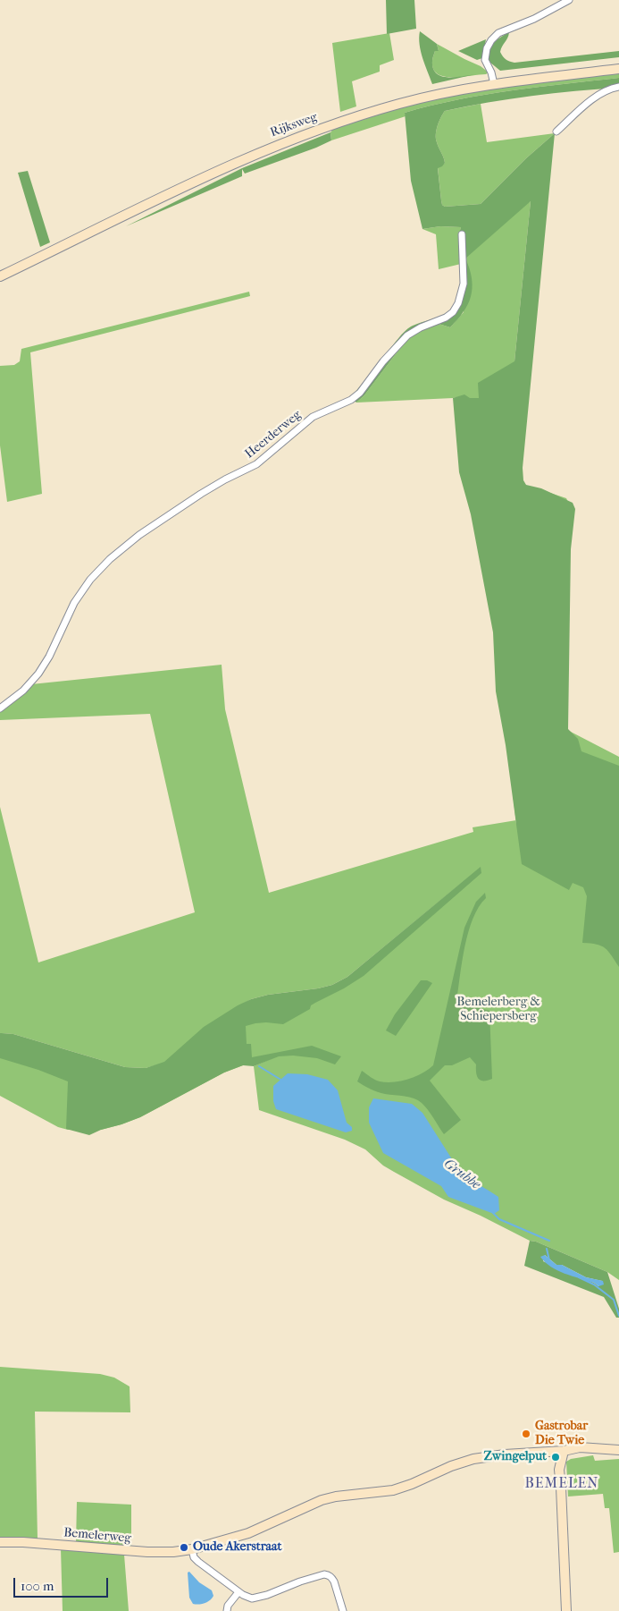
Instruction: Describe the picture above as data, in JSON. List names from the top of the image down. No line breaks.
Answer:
{"streets":{"street":["Rijksweg","Heerderweg","Bemelerweg"]},"districts":["BEMELEN"],"water":["Grubbe"],"parks":["Bemelerberg & Schiepersberg"],"places":["Gastrobar Die Twie","Zwingelput","Oude Akerstraat"],"scale_bar":"100 m"}
